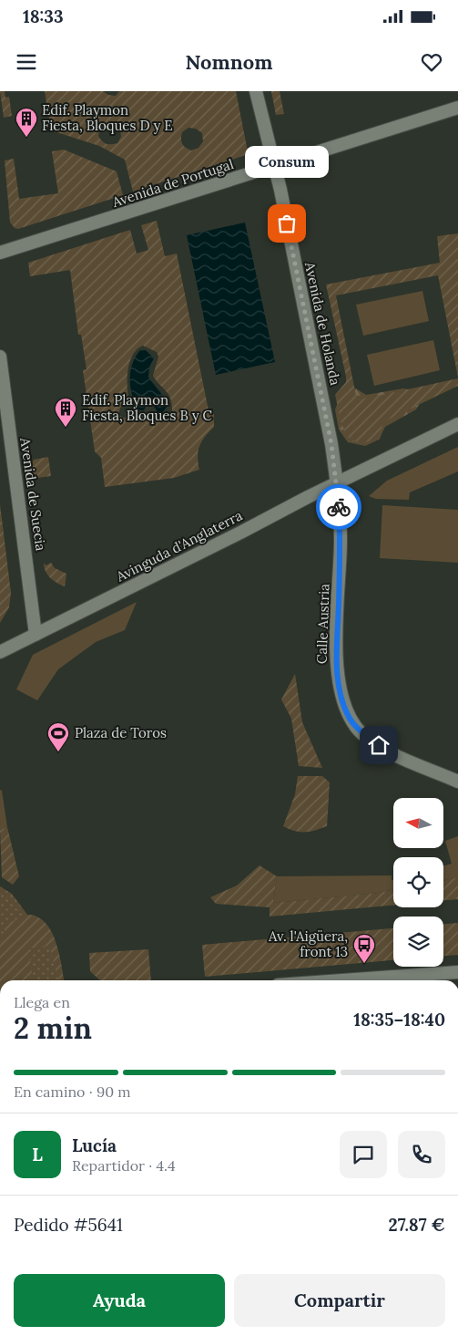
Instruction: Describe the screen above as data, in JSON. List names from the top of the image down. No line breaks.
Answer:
{"streets":{"street":["Avenida de Portugal","Avenida de Holanda","Avenida de Suecia","Avinguda d'Anglaterra","Calle Austria"]},"crossings":[["Avenida de Portugal","Avenida de Holanda"],["Avenida de Holanda","Avinguda d'Anglaterra"],["Avenida de Holanda","Calle Austria"],["Avenida de Suecia","Avinguda d'Anglaterra"],["Avinguda d'Anglaterra","Calle Austria"]],"places":{"building":["Edif. Playmon Fiesta, Bloques D y E","Edif. Playmon Fiesta, Bloques B y C"],"other":["Consum"],"sports":["Plaza de Toros"],"bus stop":["Av. l'Aigüera, front 13"]},"north":"left","page":{"status":"18:33","header":"Nomnom","bubble":"Consum","heading":["2 min","Llega en","18:35–18:40"],"panel":["Lucía","Repartidor · 4.4","Pedido #5641","27.87 €"],"bar":"En camino · 90 m","round":"L","buttons":["Ayuda","Compartir"]}}
